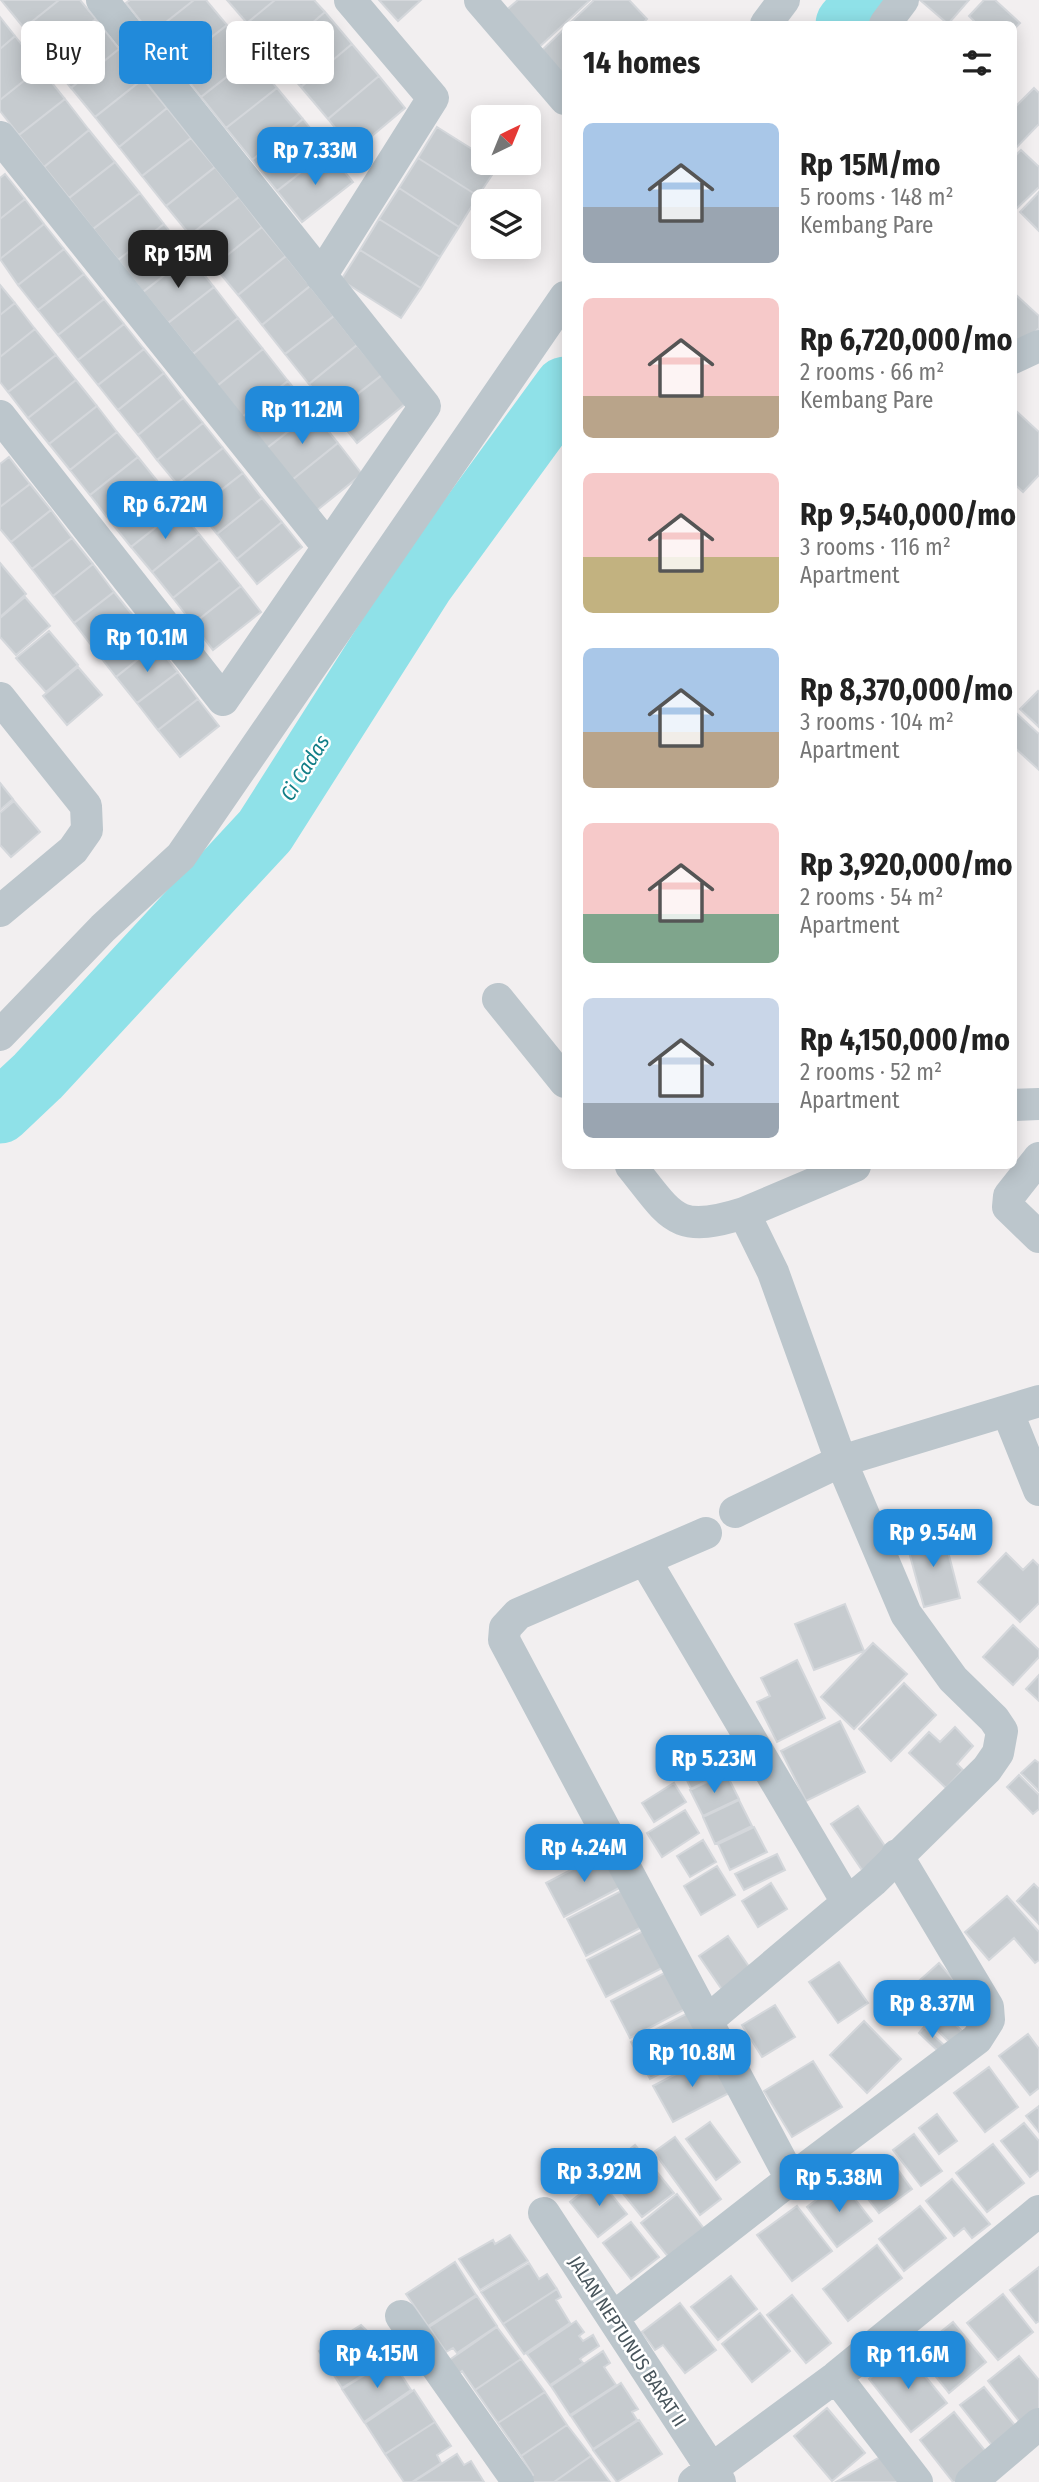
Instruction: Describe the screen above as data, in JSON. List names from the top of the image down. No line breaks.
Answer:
{"streets":{"street":["JALAN NEPTUNUS BARAT II"]},"water":["Ci Cadas"],"north":"top right","page":{"chip":["Buy","Rent","Filters"],"heading":"14 homes","list":[{"name":"Rp 15M/mo","note":"5 rooms · 148 m² · Kembang Pare"},{"name":"Rp 6,720,000/mo","note":"2 rooms · 66 m² · Kembang Pare"},{"name":"Rp 9,540,000/mo","note":"3 rooms · 116 m² · Apartment"},{"name":"Rp 8,370,000/mo","note":"3 rooms · 104 m² · Apartment"},{"name":"Rp 3,920,000/mo","note":"2 rooms · 54 m² · Apartment"},{"name":"Rp 4,150,000/mo","note":"2 rooms · 52 m² · Apartment"}],"price":["Rp 7.33M","Rp 15M","Rp 11.2M","Rp 6.72M","Rp 10.1M","Rp 9.54M","Rp 5.23M","Rp 4.24M","Rp 8.37M","Rp 10.8M","Rp 3.92M","Rp 5.38M","Rp 4.15M","Rp 11.6M"]}}
